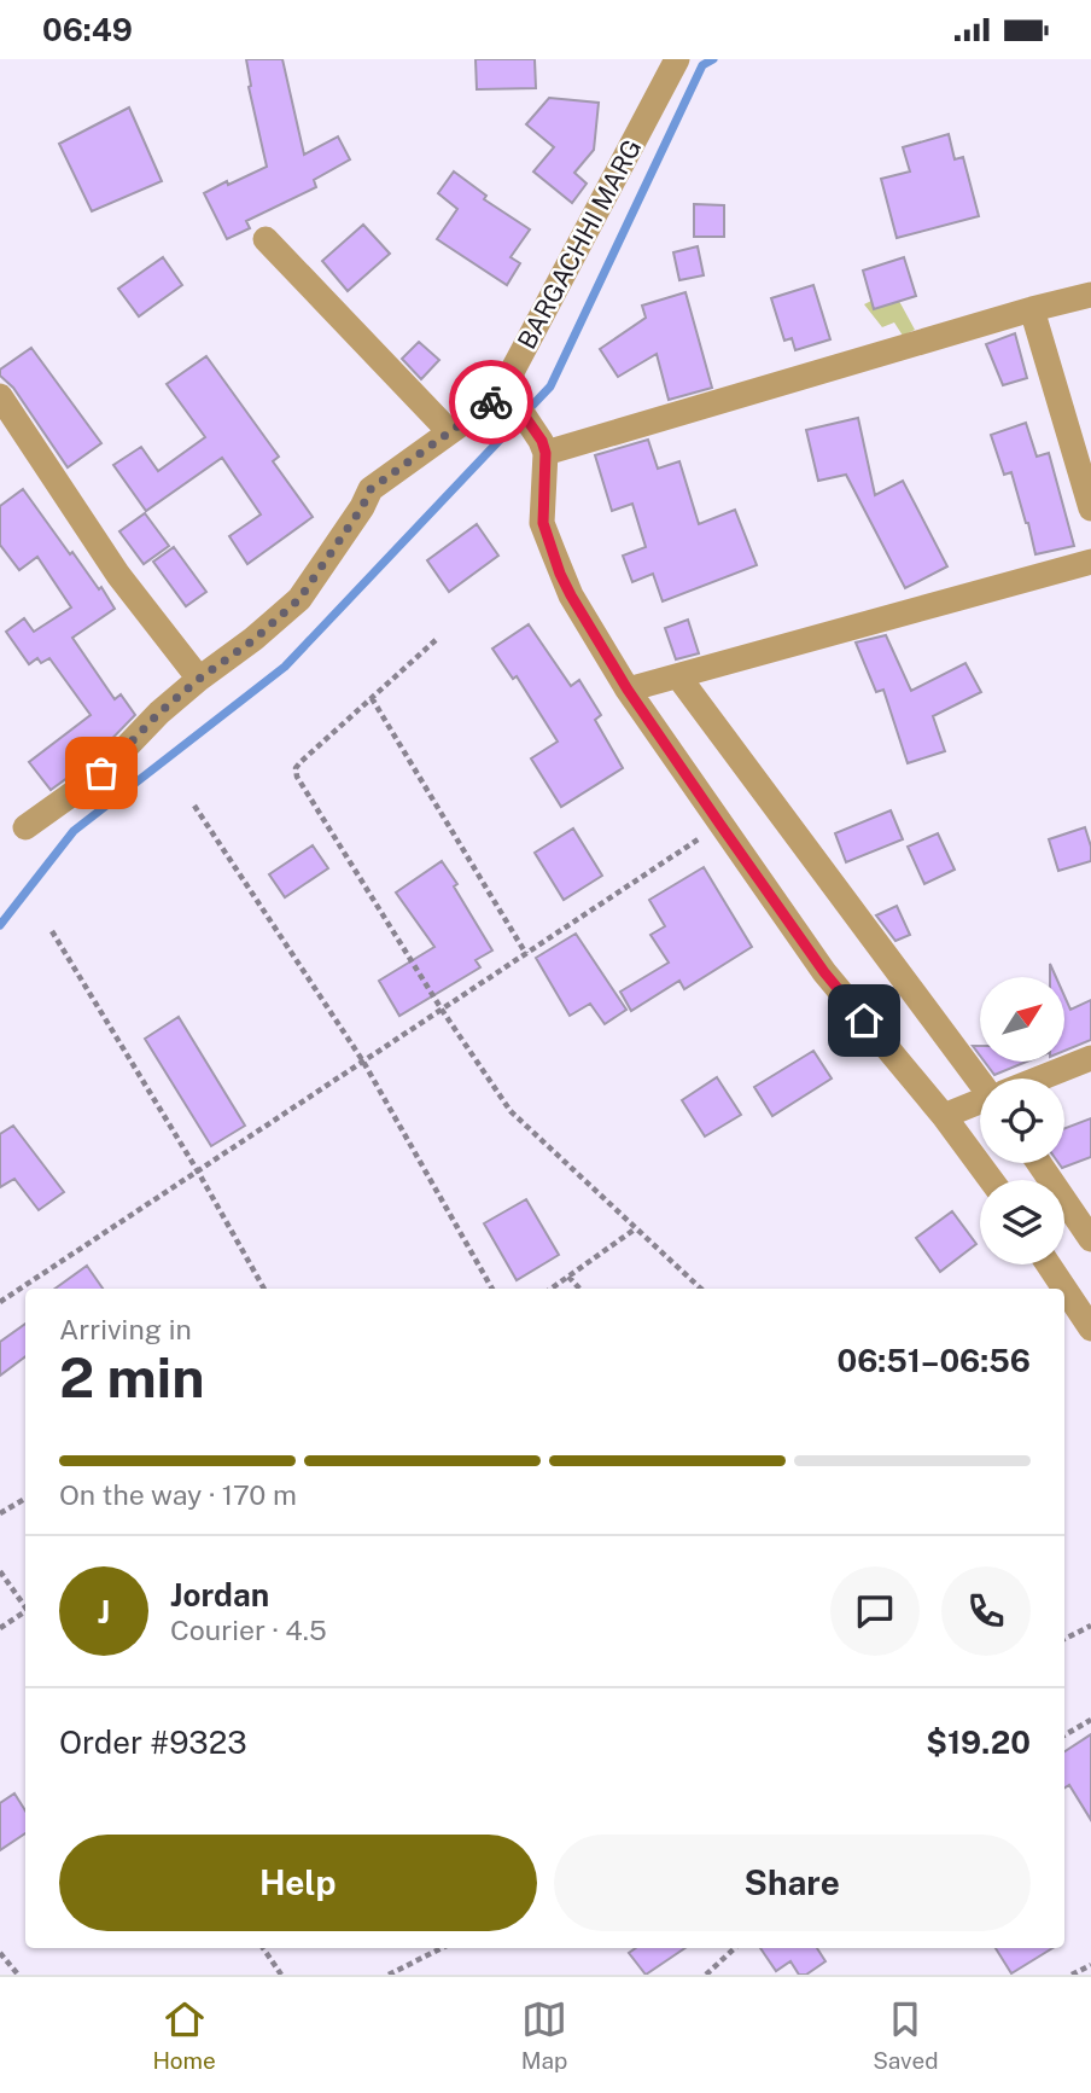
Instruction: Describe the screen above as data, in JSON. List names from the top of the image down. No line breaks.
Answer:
{"streets":{"street":["BARGACHHI MARG"]},"north":"top right","page":{"status":"06:49","heading":["2 min","Arriving in","06:51–06:56"],"panel":["Jordan","Courier · 4.5","Order #9323","$19.20"],"bar":"On the way · 170 m","round":"J","buttons":["Help","Share"],"tabs":["Home","Map","Saved"]}}
